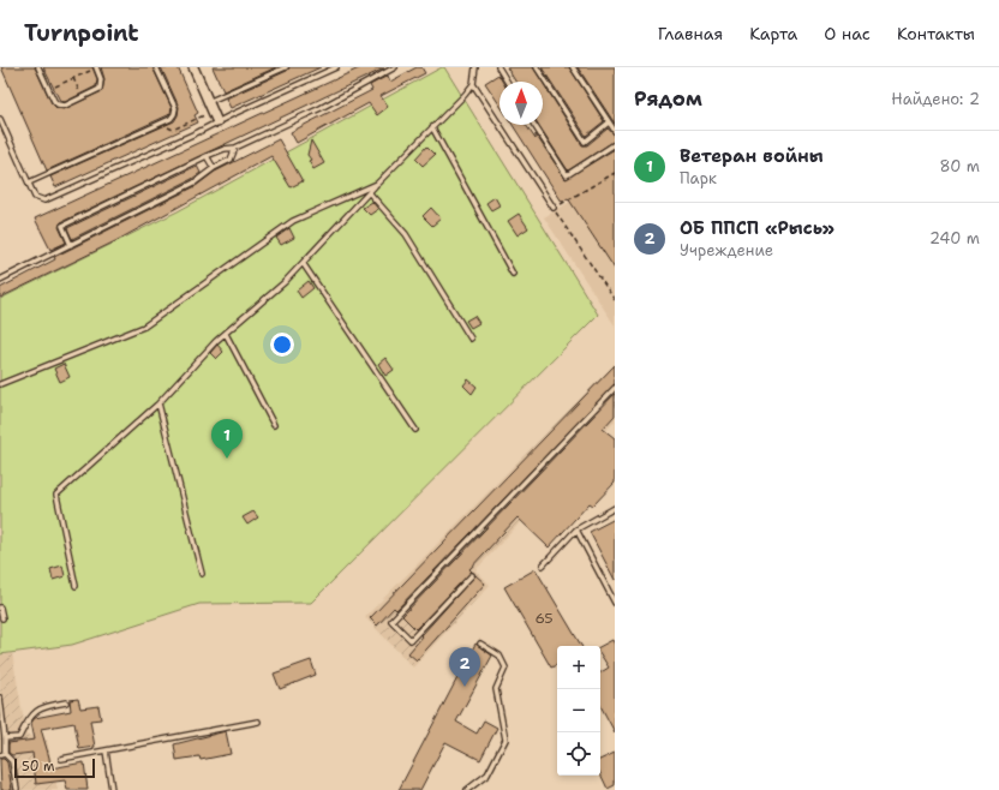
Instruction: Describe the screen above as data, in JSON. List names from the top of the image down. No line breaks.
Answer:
{"house_numbers":["65"],"scale_bar":"50 m","north":"top","page":{"header":"Turnpoint","nav":["Главная","Карта","О нас","Контакты"],"heading":["Рядом","Найдено: 2"],"list":[{"mark":"1","name":"Ветеран войны","note":"Парк","value":"80 m"},{"mark":"2","name":"ОБ ППСП «Рысь»","note":"Учреждение","value":"240 m"}],"pins":["1","2"],"map_buttons":["+","−"],"scale":"50 m"}}
